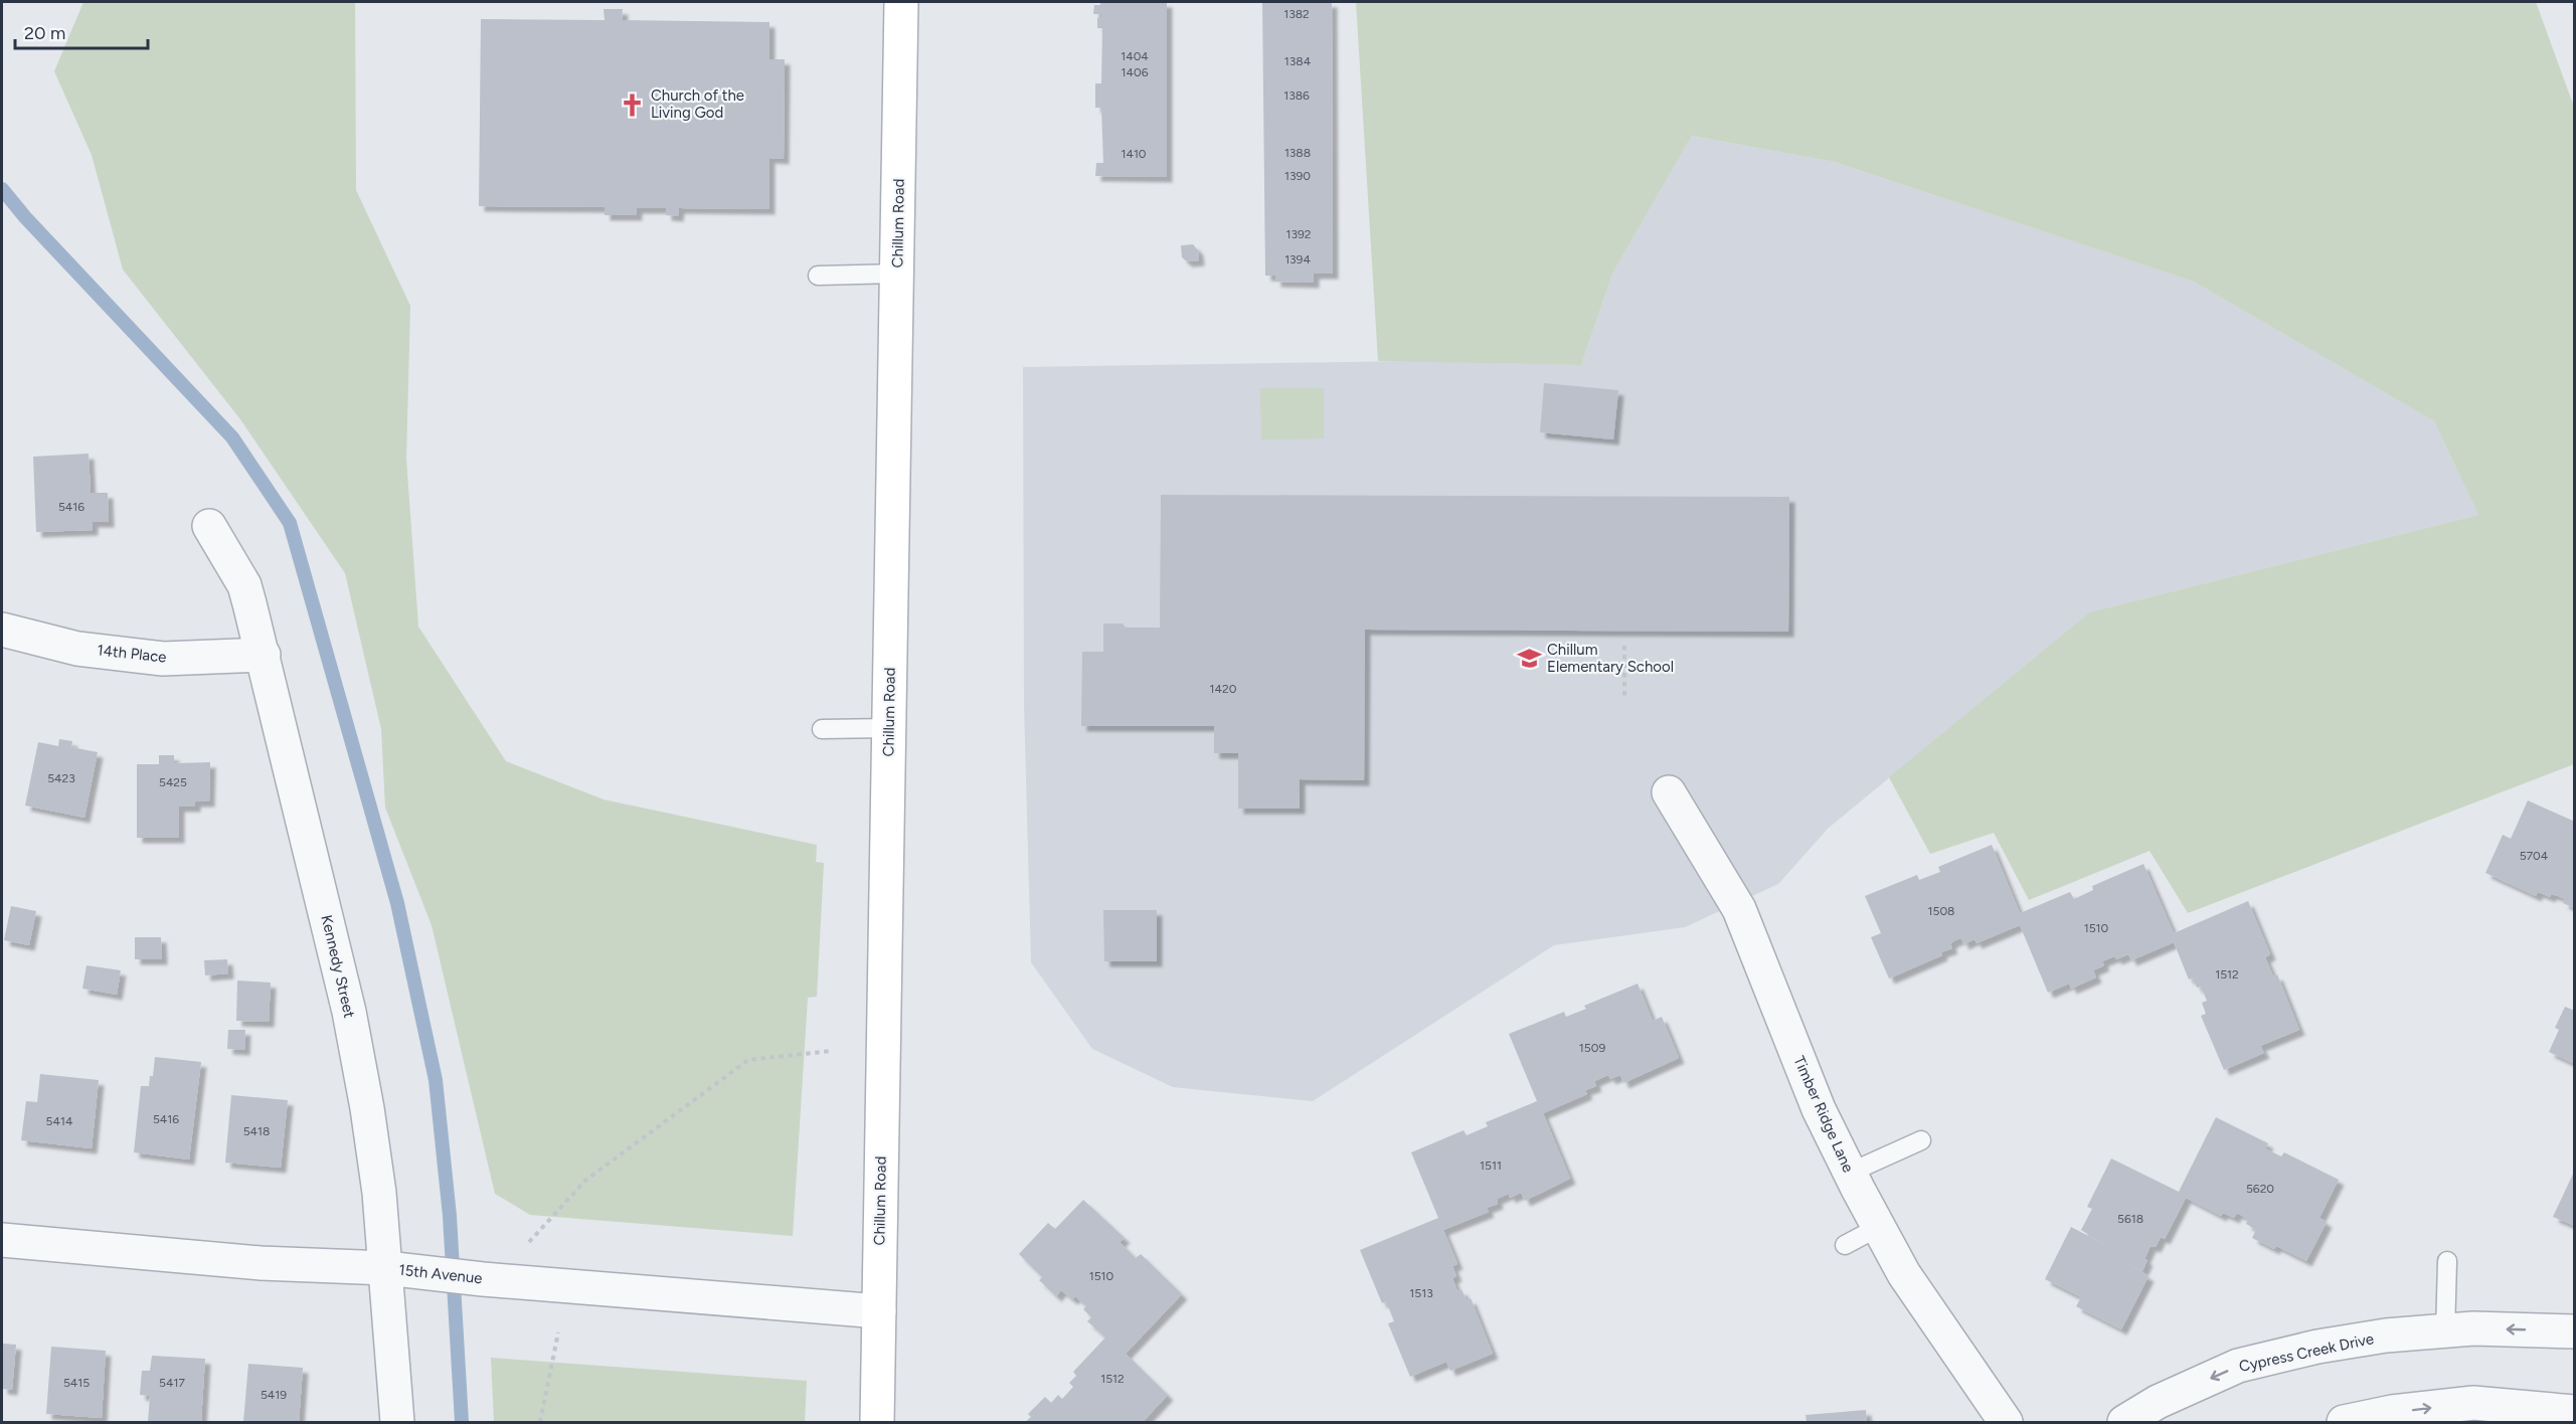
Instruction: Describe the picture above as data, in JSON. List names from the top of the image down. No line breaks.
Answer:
{"streets":{"main road":["Chillum Road"],"street":["14th Place","Kennedy Street","Timber Ridge Lane","15th Avenue","Cypress Creek Drive"]},"crossings":[["Chillum Road","15th Avenue"],["14th Place","Kennedy Street"],["Kennedy Street","15th Avenue"]],"places":{"church":["Church of the Living God"],"school or university":["Chillum Elementary School"]},"house_numbers":["1382","1404","1384","1406","1386","1388","1410","1390","1392","1394","5416","1420","5423","5425","5704","1508","1510","1512","1509","5416","5414","5418","1511","5620","5618","1510","1513","1512","5415","5417","5419"],"scale_bar":"20 m"}
